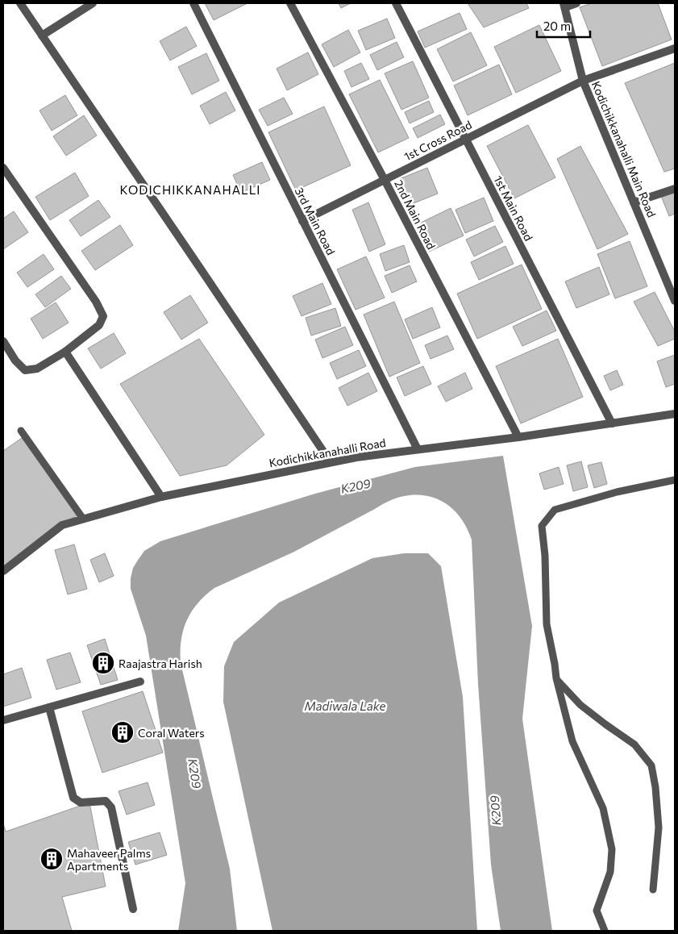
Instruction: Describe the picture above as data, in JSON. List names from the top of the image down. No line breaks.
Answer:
{"streets":{"street":["1st Cross Road","Kodichikkanahalli Main Road","1st Main Road","2nd Main Road","3rd Main Road","Kodichikkanahalli Road"]},"crossings":[["1st Cross Road","Kodichikkanahalli Main Road"],["1st Cross Road","1st Main Road"],["1st Cross Road","2nd Main Road"],["1st Cross Road","3rd Main Road"],["1st Main Road","Kodichikkanahalli Road"],["2nd Main Road","Kodichikkanahalli Road"],["3rd Main Road","Kodichikkanahalli Road"]],"districts":["KODICHIKKANAHALLI"],"water":["K209","Madiwala Lake"],"places":{"building":["Raajastra Harish","Coral Waters","Mahaveer Palms Apartments"]},"scale_bar":"20 m"}
